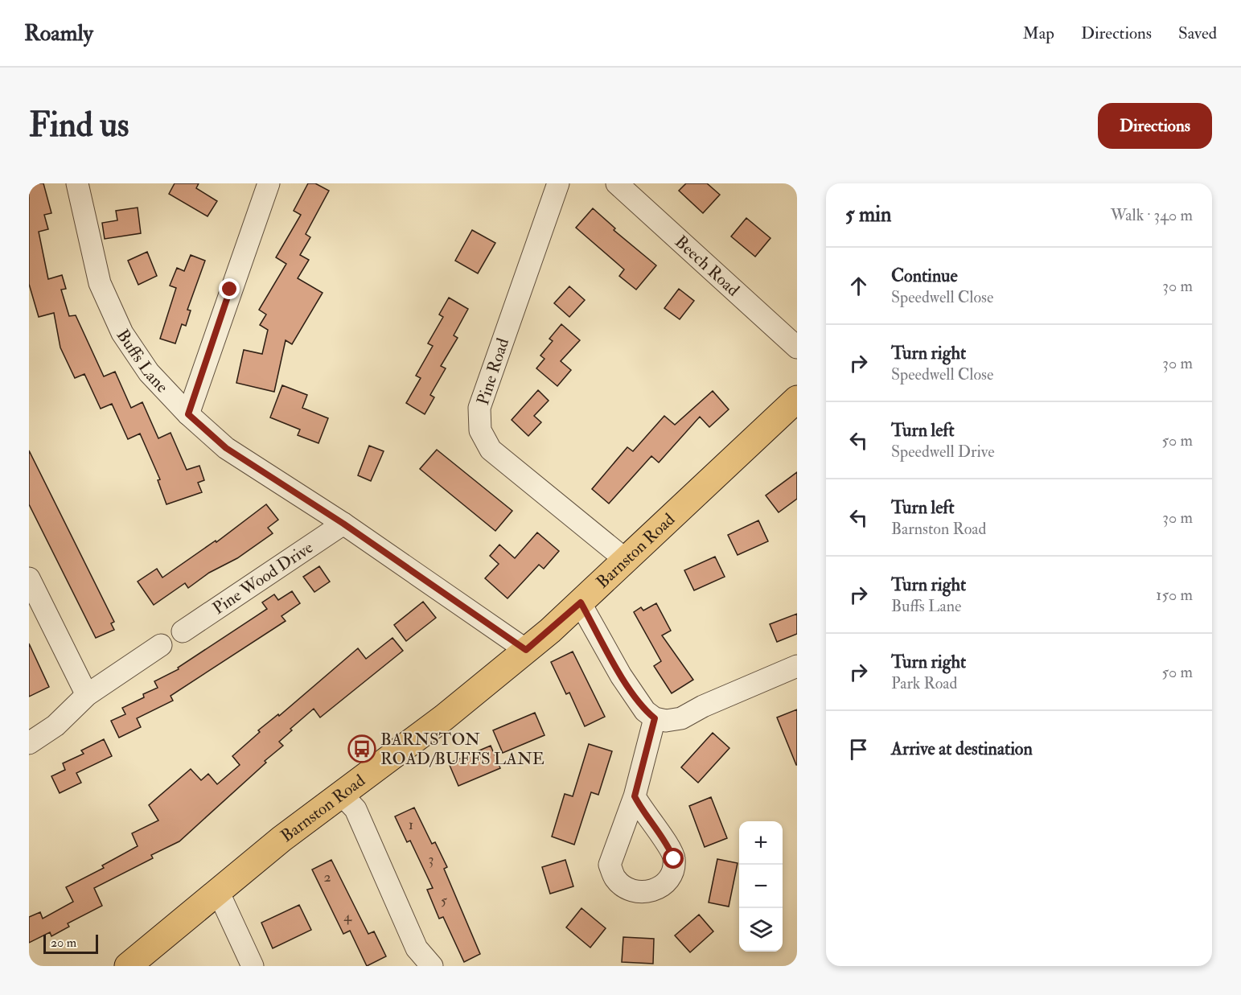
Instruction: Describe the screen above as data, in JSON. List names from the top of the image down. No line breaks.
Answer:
{"streets":{"main road":["Barnston Road"],"street":["Beech Road","Buffs Lane","Pine Road","Pine Wood Drive"]},"crossings":[["Buffs Lane","Barnston Road"],["Buffs Lane","Pine Wood Drive"],["Pine Road","Barnston Road"]],"places":{"bus stop":["BARNSTON ROAD/BUFFS LANE"]},"house_numbers":["1","3","2","5","4"],"scale_bar":"20 m","page":{"header":"Roamly","nav":["Map","Directions","Saved"],"buttons":"Directions","title":"Find us","heading":["5 min","Walk · 340 m"],"list":[["Continue","Speedwell Close","30 m"],["Turn right","Speedwell Close","30 m"],["Turn left","Speedwell Drive","50 m"],["Turn left","Barnston Road","30 m"],["Turn right","Buffs Lane","150 m"],["Turn right","Park Road","50 m"],"Arrive at destination"],"map_buttons":["+","−"],"scale":"20 m"}}
